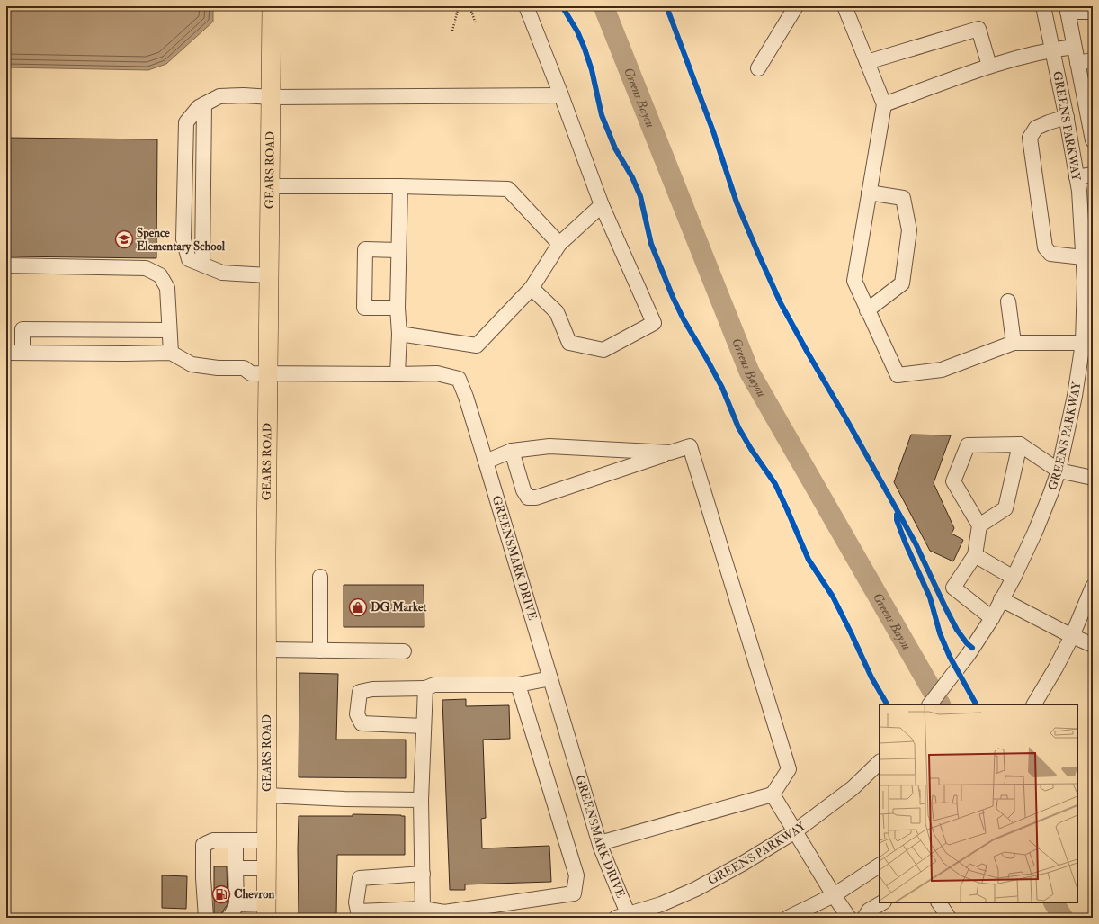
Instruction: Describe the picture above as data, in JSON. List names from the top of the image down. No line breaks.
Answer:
{"streets":{"main road":["GEARS ROAD"],"street":["GREENS PARKWAY","GREENSMARK DRIVE"]},"crossings":[["GREENS PARKWAY","GREENSMARK DRIVE"],["GEARS ROAD","GREENSMARK DRIVE"]],"water":["Greens Bayou"],"places":{"school or university":["Spence Elementary School"],"shop":["DG Market"],"fuel station":["Chevron"]}}
